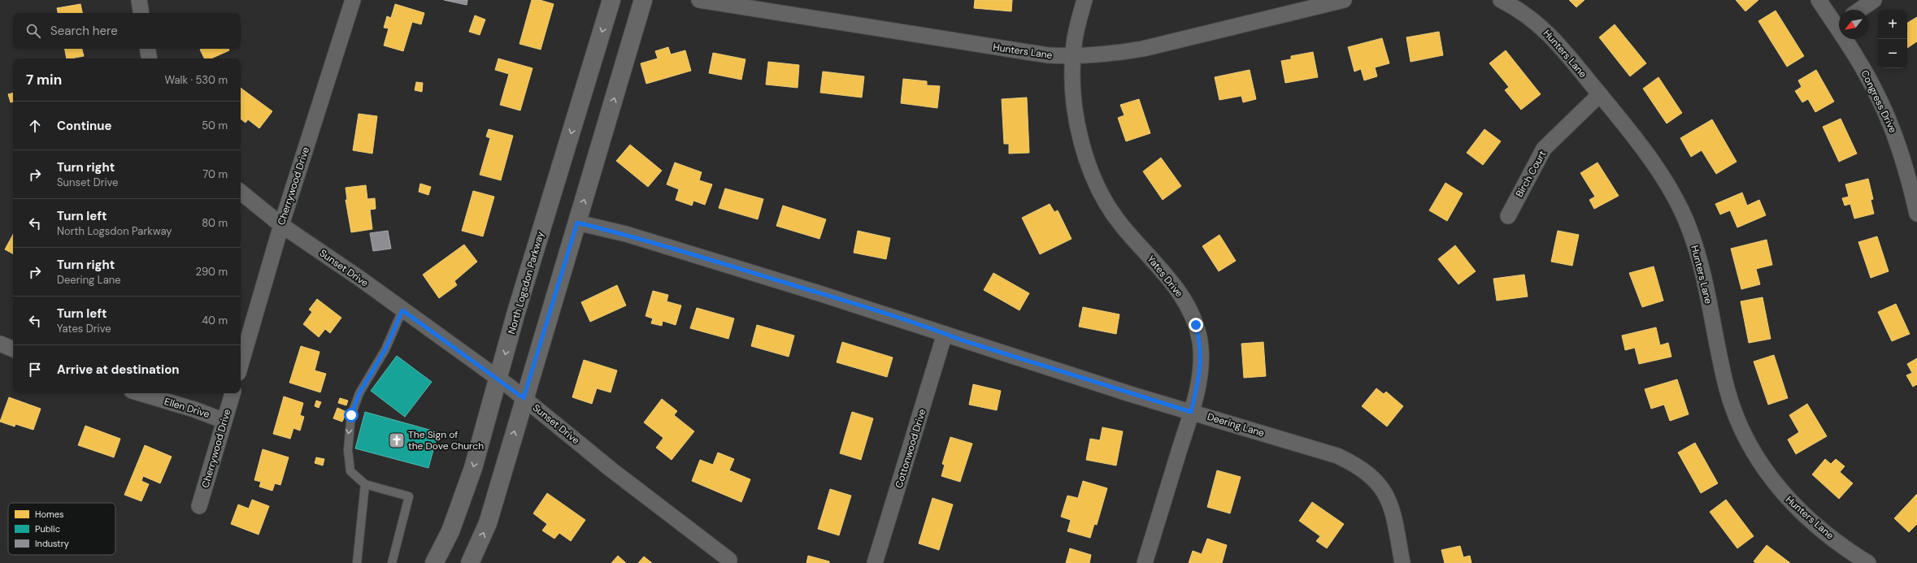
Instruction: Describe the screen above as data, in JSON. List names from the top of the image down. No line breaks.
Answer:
{"streets":{"main road":["North Logsdon Parkway"],"street":["Hunters Lane","Congress Drive","Birch Court","Cherrywood Drive","Sunset Drive","Yates Drive","Ellen Drive","Deering Lane","Cottonwood Drive"]},"crossings":[["Hunters Lane","Birch Court"],["Hunters Lane","Yates Drive"],["Cherrywood Drive","Sunset Drive"],["Cherrywood Drive","Ellen Drive"],["Sunset Drive","North Logsdon Parkway"],["Yates Drive","Deering Lane"],["Deering Lane","Cottonwood Drive"]],"places":{"church":["The Sign of the Dove Church"]},"legend":["Homes","Public","Industry"],"north":"bottom left","page":{"map_buttons":["+","−"],"search":"Search here","heading":["7 min","Walk · 530 m"],"list":[["Continue","50 m"],["Turn right","Sunset Drive","70 m"],["Turn left","North Logsdon Parkway","80 m"],["Turn right","Deering Lane","290 m"],["Turn left","Yates Drive","40 m"],"Arrive at destination"]}}
